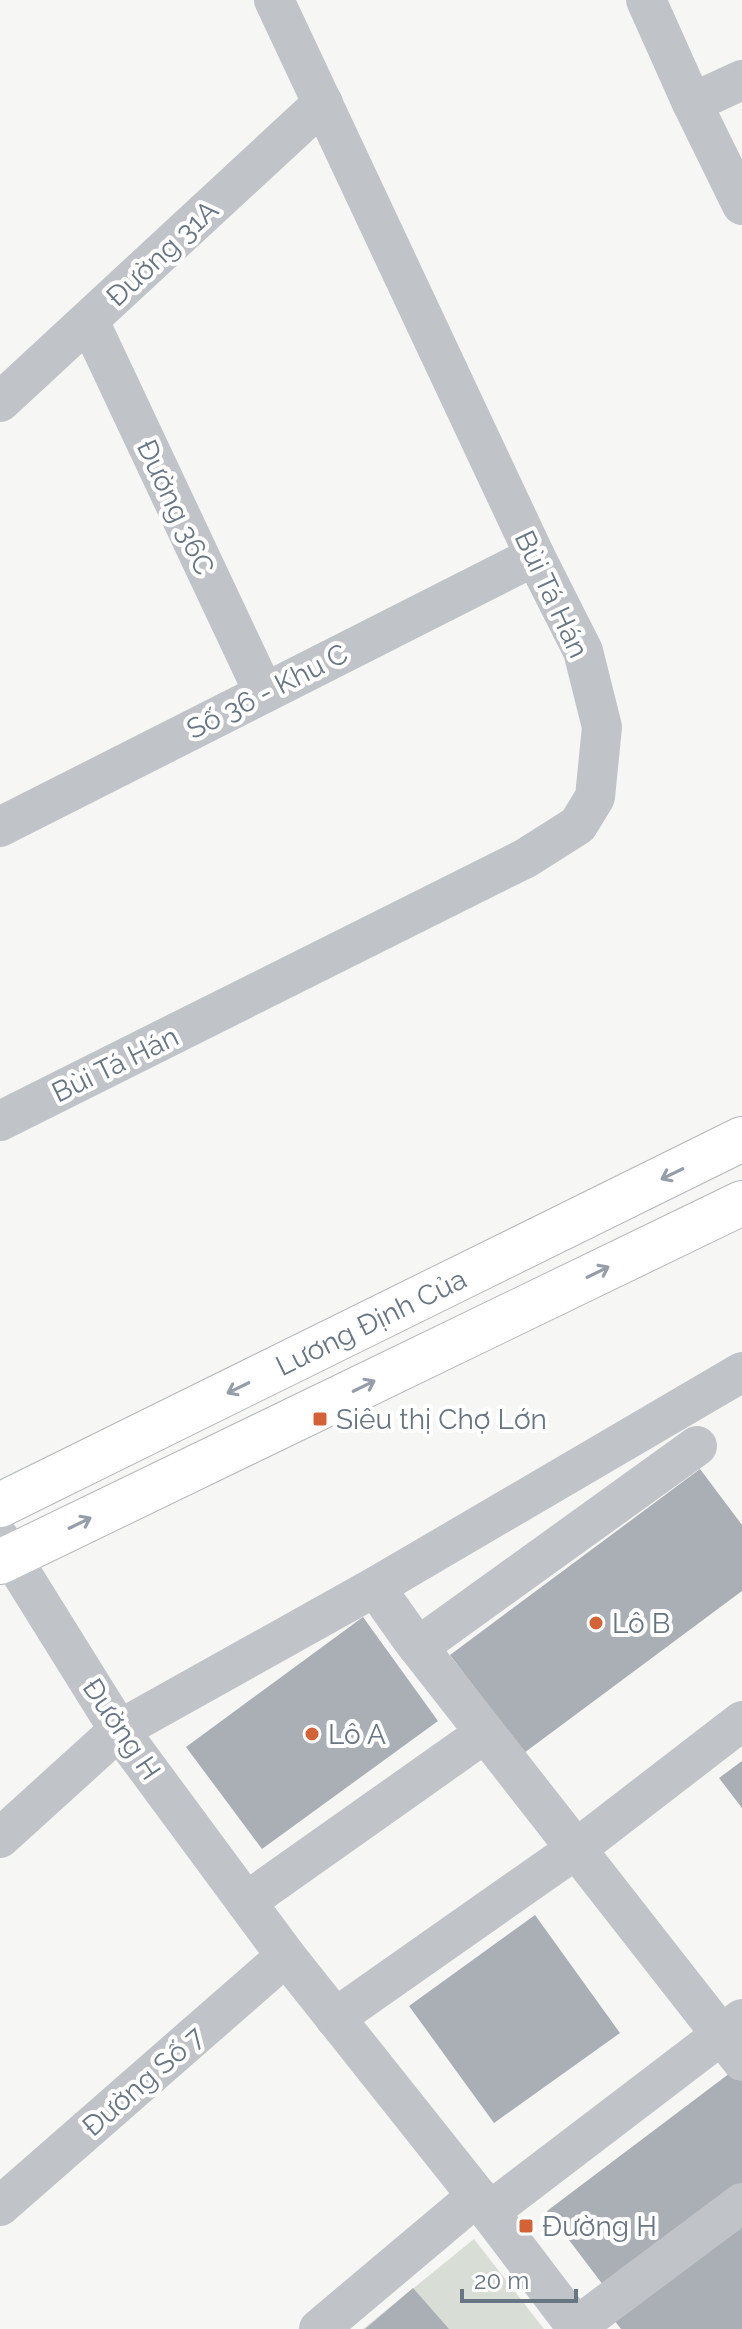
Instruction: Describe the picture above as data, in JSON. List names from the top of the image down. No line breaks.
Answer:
{"streets":{"main road":["Lương Định Của"],"street":["Đường 31A","Đường 36C","Bùi Tá Hán","Số 36 - Khu C","Đường H","Đường Số 7"]},"crossings":[["Đường 31A","Đường 36C"],["Đường 31A","Bùi Tá Hán"],["Đường 36C","Số 36 - Khu C"],["Bùi Tá Hán","Số 36 - Khu C"],["Lương Định Của","Đường H"],["Đường H","Đường Số 7"]],"places":{"transit":["Siêu thị Chợ Lớn","Đường H"],"other":["Lô B","Lô A"]},"scale_bar":"20 m"}
